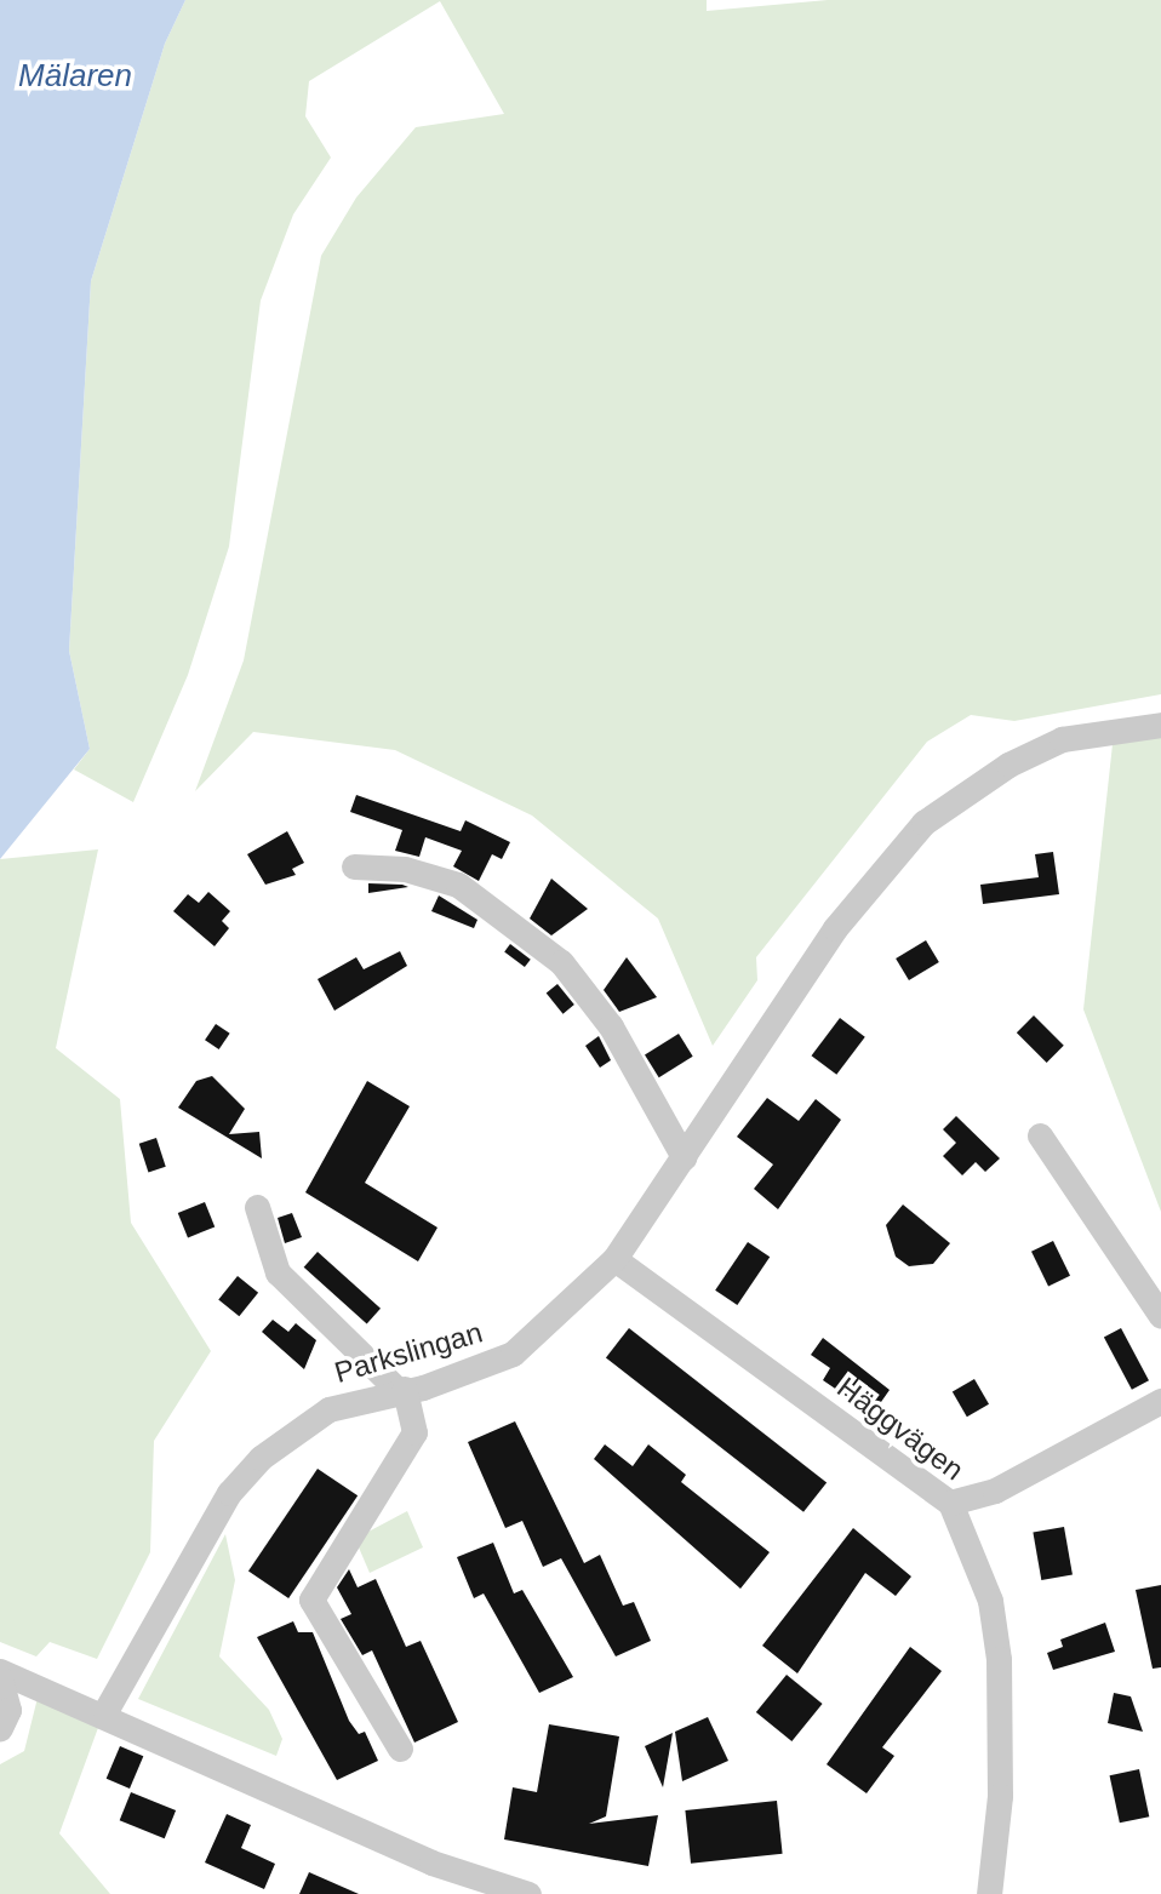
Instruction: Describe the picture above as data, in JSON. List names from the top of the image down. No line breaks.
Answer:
{"streets":{"street":["Parkslingan","Häggvägen"]},"crossings":[["Parkslingan","Häggvägen"]],"water":["Mälaren"]}
